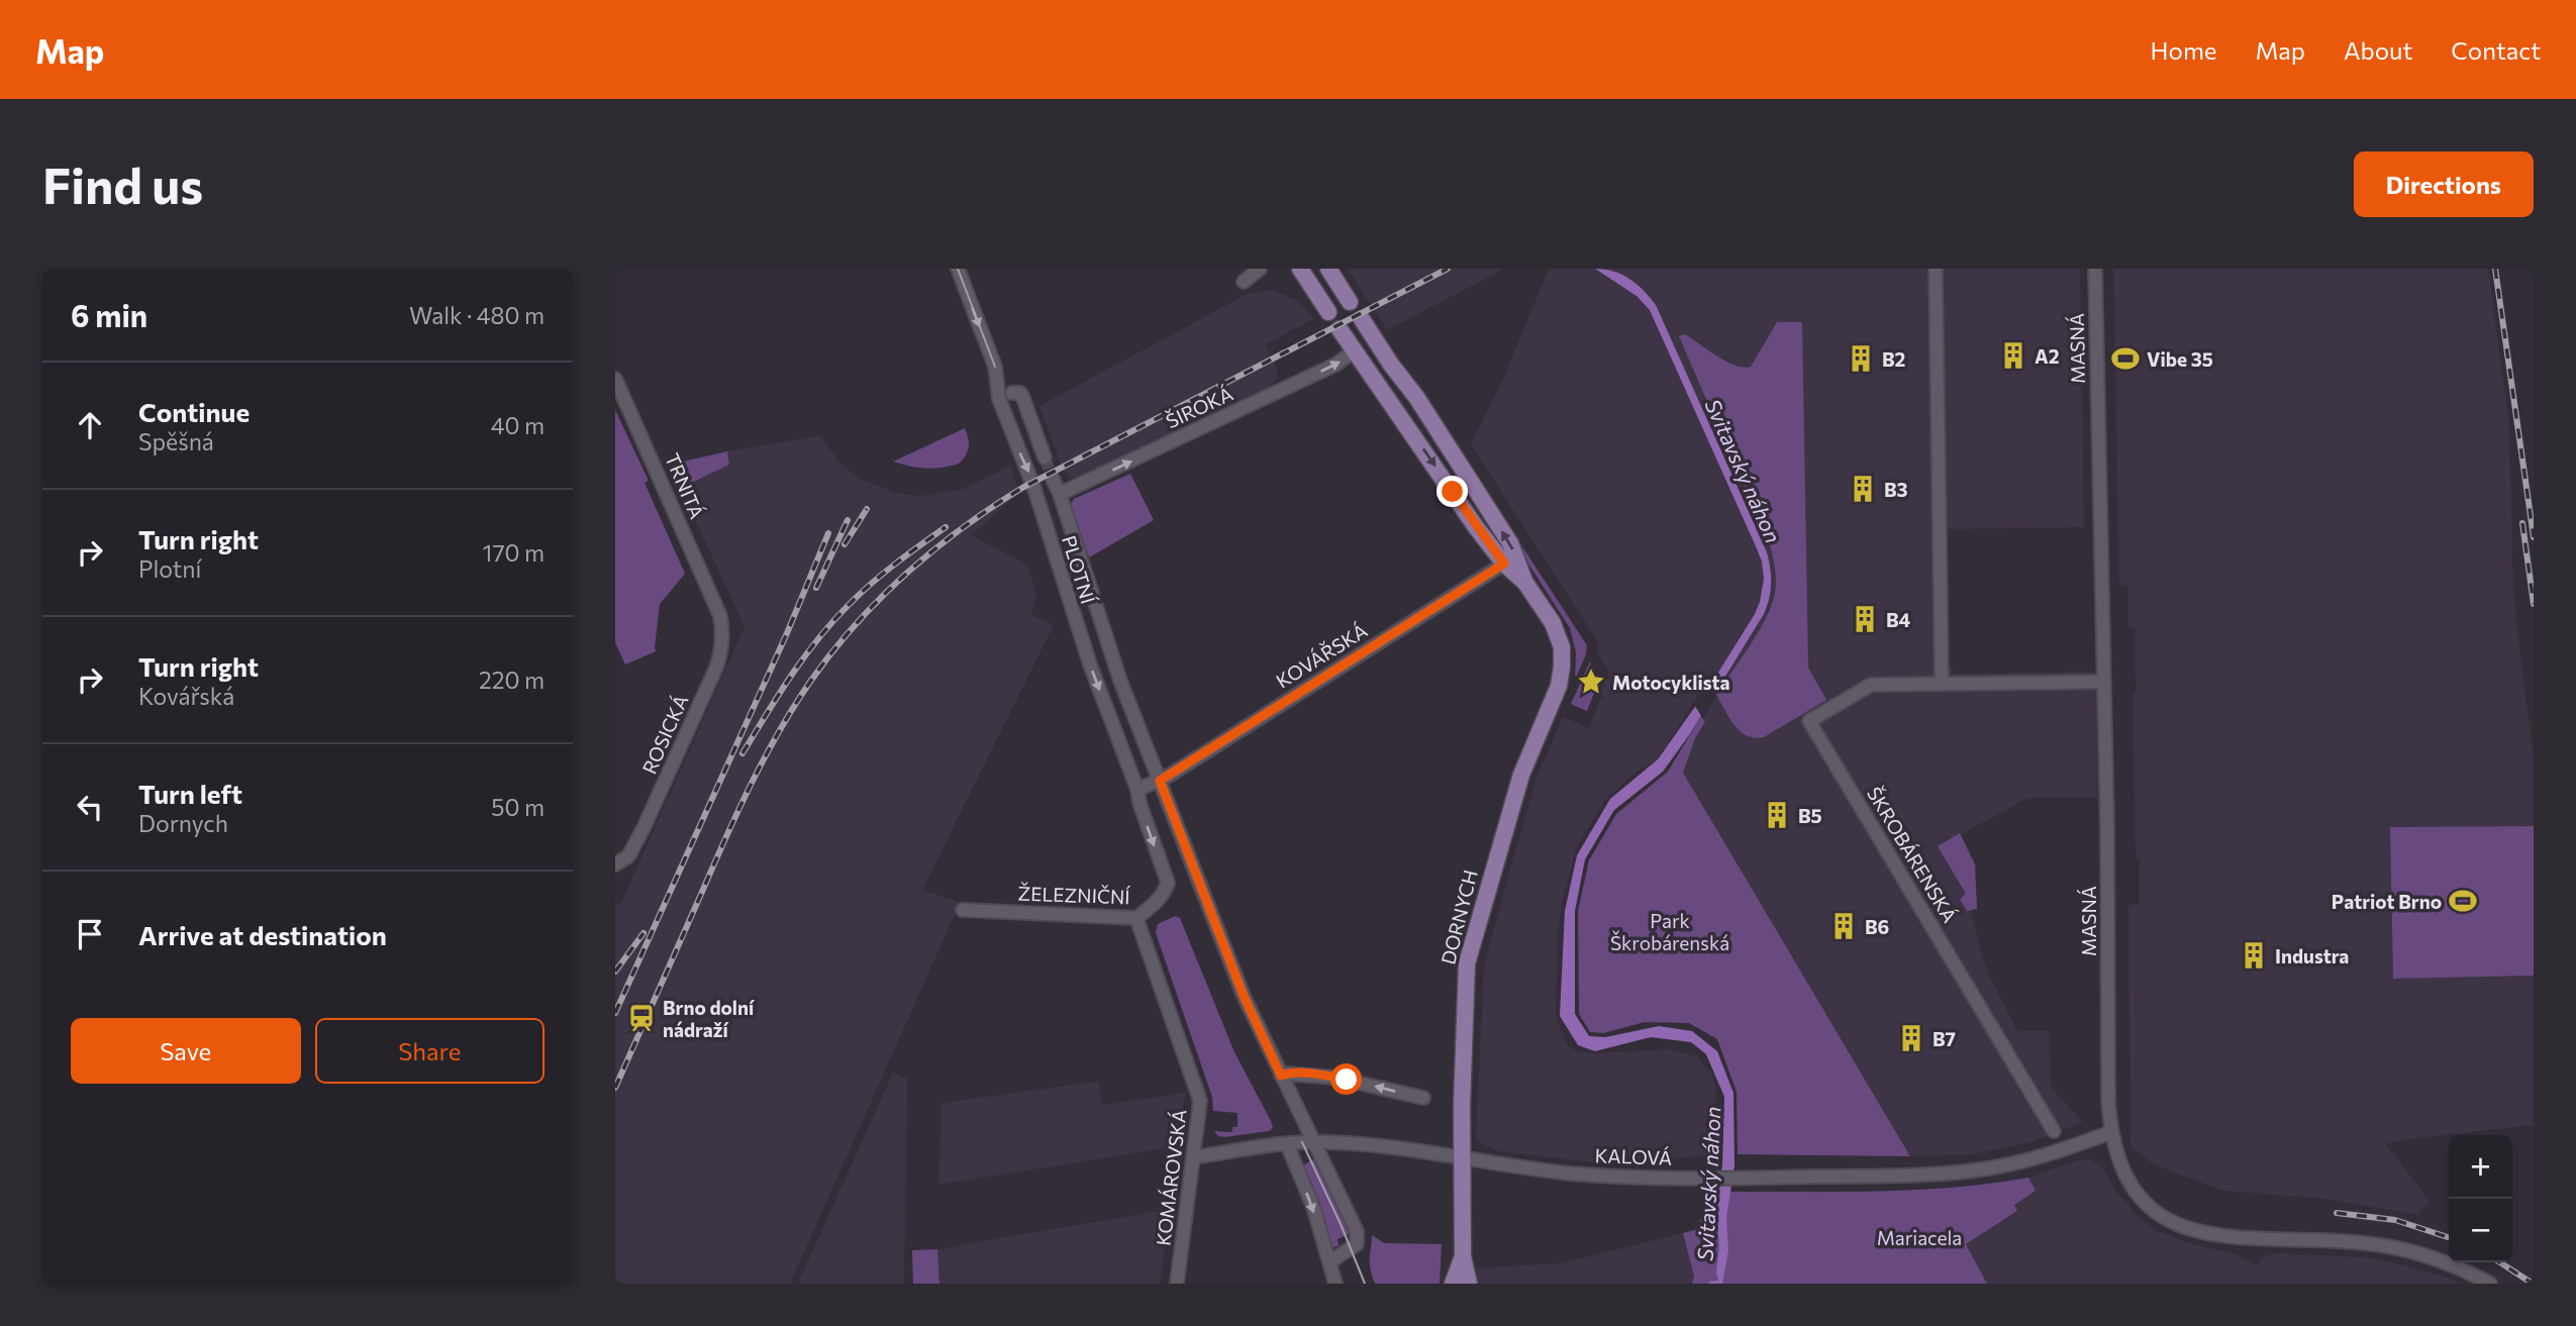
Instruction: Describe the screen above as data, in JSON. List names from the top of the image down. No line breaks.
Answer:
{"streets":{"main road":["DORNYCH"],"street":["MASNÁ","ŠIROKÁ","TRNITÁ","PLOTNÍ","KOVÁŘSKÁ","ROSICKÁ","ŠKROBÁRENSKÁ","ŽELEZNIČNÍ","KALOVÁ","KOMÁROVSKÁ"]},"crossings":[["MASNÁ","ŠKROBÁRENSKÁ"],["MASNÁ","KALOVÁ"],["ŠIROKÁ","PLOTNÍ"],["ŠIROKÁ","DORNYCH"],["TRNITÁ","ROSICKÁ"],["PLOTNÍ","KOVÁŘSKÁ"],["PLOTNÍ","ŽELEZNIČNÍ"],["PLOTNÍ","KALOVÁ"],["KOVÁŘSKÁ","DORNYCH"],["ŽELEZNIČNÍ","KOMÁROVSKÁ"],["DORNYCH","KALOVÁ"],["KALOVÁ","KOMÁROVSKÁ"]],"one_way":["ŠIROKÁ"],"water":["Svitavský náhon"],"parks":["Park Škrobárenská","Mariacela"],"places":{"building":["A2","B2","B3","B4","B5","B6","Industra","B7"],"sports":["Vibe 35","Patriot Brno"],"place":["Motocyklista"],"station":["Brno dolní nádraží"]},"page":{"header":"Map","nav":["Home","Map","About","Contact"],"buttons":["Directions",["Save","Share"]],"title":"Find us","heading":["6 min","Walk · 480 m"],"list":[["Continue","Spěšná","40 m"],["Turn right","Plotní","170 m"],["Turn right","Kovářská","220 m"],["Turn left","Dornych","50 m"],"Arrive at destination"],"map_buttons":["+","−"]}}
